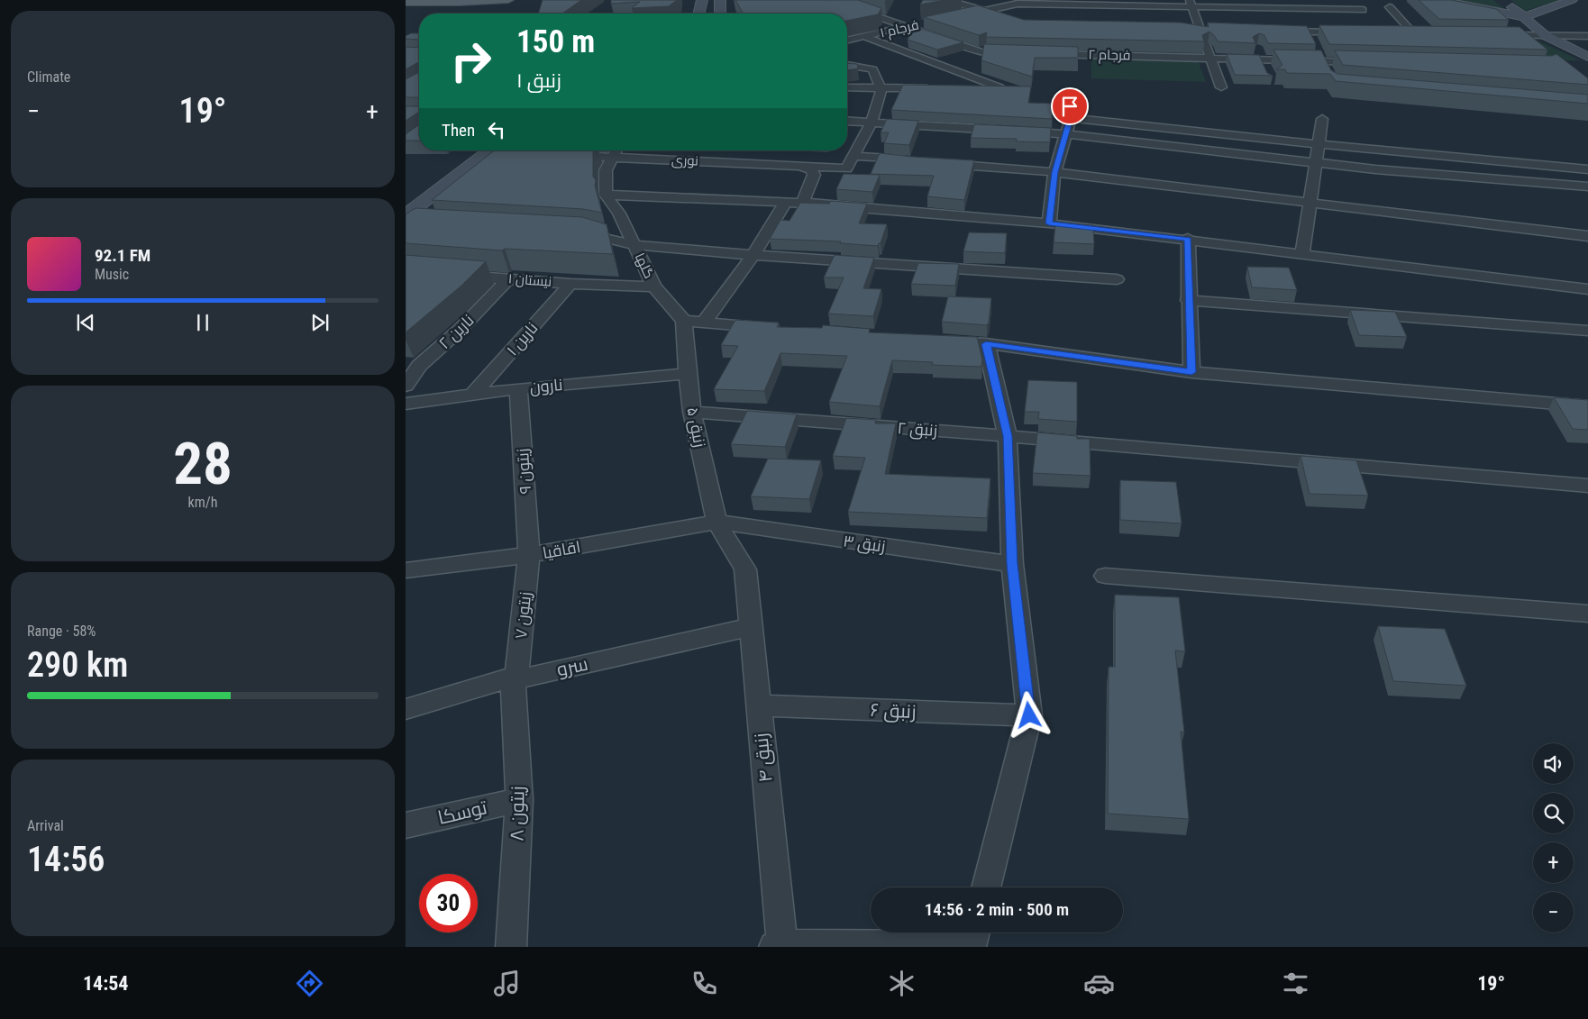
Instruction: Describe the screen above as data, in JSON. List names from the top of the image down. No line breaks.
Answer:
{"streets":{"street":["فرجام ۱","فرجام ۲","نوری","گلها","نیستان ۱","نارین ۲","نارین ۱","نارون","زنبق ۵","زنبق ۲","زیتون ۹","زنبق ۳","اقاقیا","زیتون ۷","سرو","زنبق ۶","زنبق ۴","توسکا","زیتون ۸"]},"crossings":[["گلها","نیستان ۱"],["نیستان ۱","نارین ۲"],["نیستان ۱","نارین ۱"],["نارین ۱","نارون"],["نارون","زنبق ۵"],["نارون","زیتون ۹"],["زنبق ۵","زنبق ۲"],["زنبق ۵","زنبق ۳"],["زنبق ۵","اقاقیا"],["زنبق ۵","زنبق ۴"],["زیتون ۹","اقاقیا"],["زیتون ۹","زیتون ۷"],["زنبق ۳","اقاقیا"],["اقاقیا","زیتون ۷"],["زیتون ۷","سرو"],["زیتون ۷","زیتون ۸"],["سرو","زنبق ۴"],["سرو","زیتون ۸"],["زنبق ۶","زنبق ۴"],["توسکا","زیتون ۸"]],"page":{"tile":["Climate",["28","km/h"],["Range · 58%","290 km"],["Arrival","14:56"]],"turn":["150 m","زنبق ۱"],"heat":["−","19°","+"],"then":"Then","song":["92.1 FM","Music"],"map_buttons":["+","−"],"limit":"30","trip":"14:56 · 2 min · 500 m","tabs":["14:54","19°"]}}
